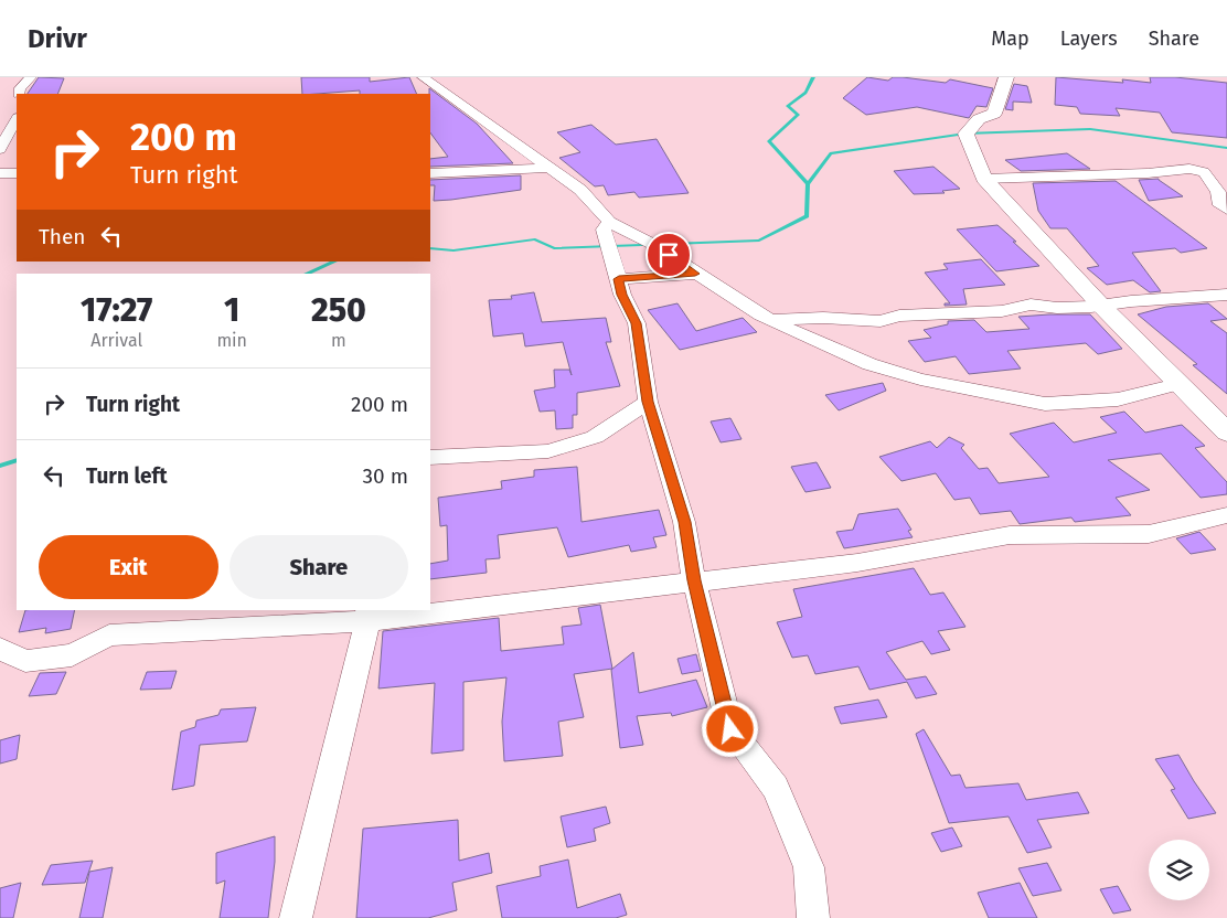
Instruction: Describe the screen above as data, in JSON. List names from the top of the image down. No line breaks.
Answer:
{"page":{"header":"Drivr","nav":["Map","Layers","Share"],"turn":["200 m","Turn right"],"then":"Then","eta":["17:27","Arrival","1","min","250","m"],"list":[{"name":"Turn right","value":"200 m"},{"name":"Turn left","value":"30 m"}],"buttons":["Exit","Share"]}}
